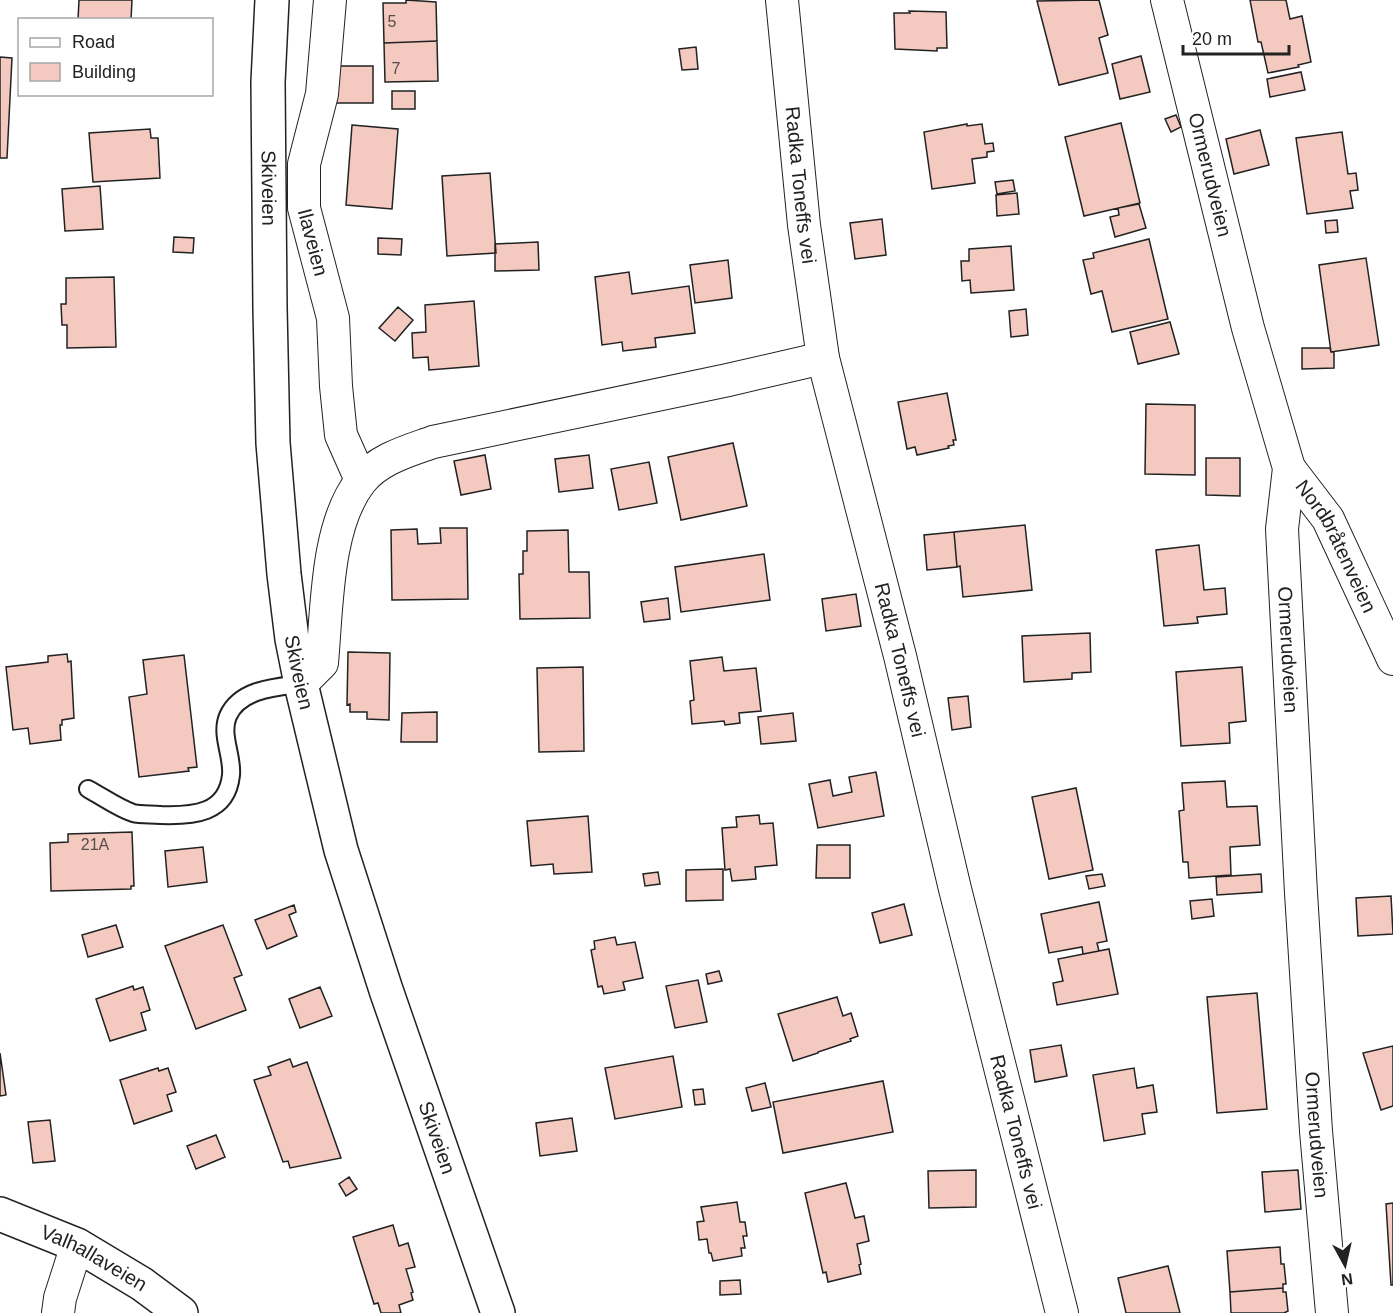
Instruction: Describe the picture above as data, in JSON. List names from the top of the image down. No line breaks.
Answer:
{"streets":{"main road":["Skiveien","Valhallaveien"],"street":["Ormerudveien","Radka Toneffs vei","Ilaveien","Nordbråtenveien"]},"crossings":[["Ormerudveien","Nordbråtenveien"]],"house_numbers":["5","7","21A"],"legend":["Road","Building"],"scale_bar":"20 m","north":"bottom"}
